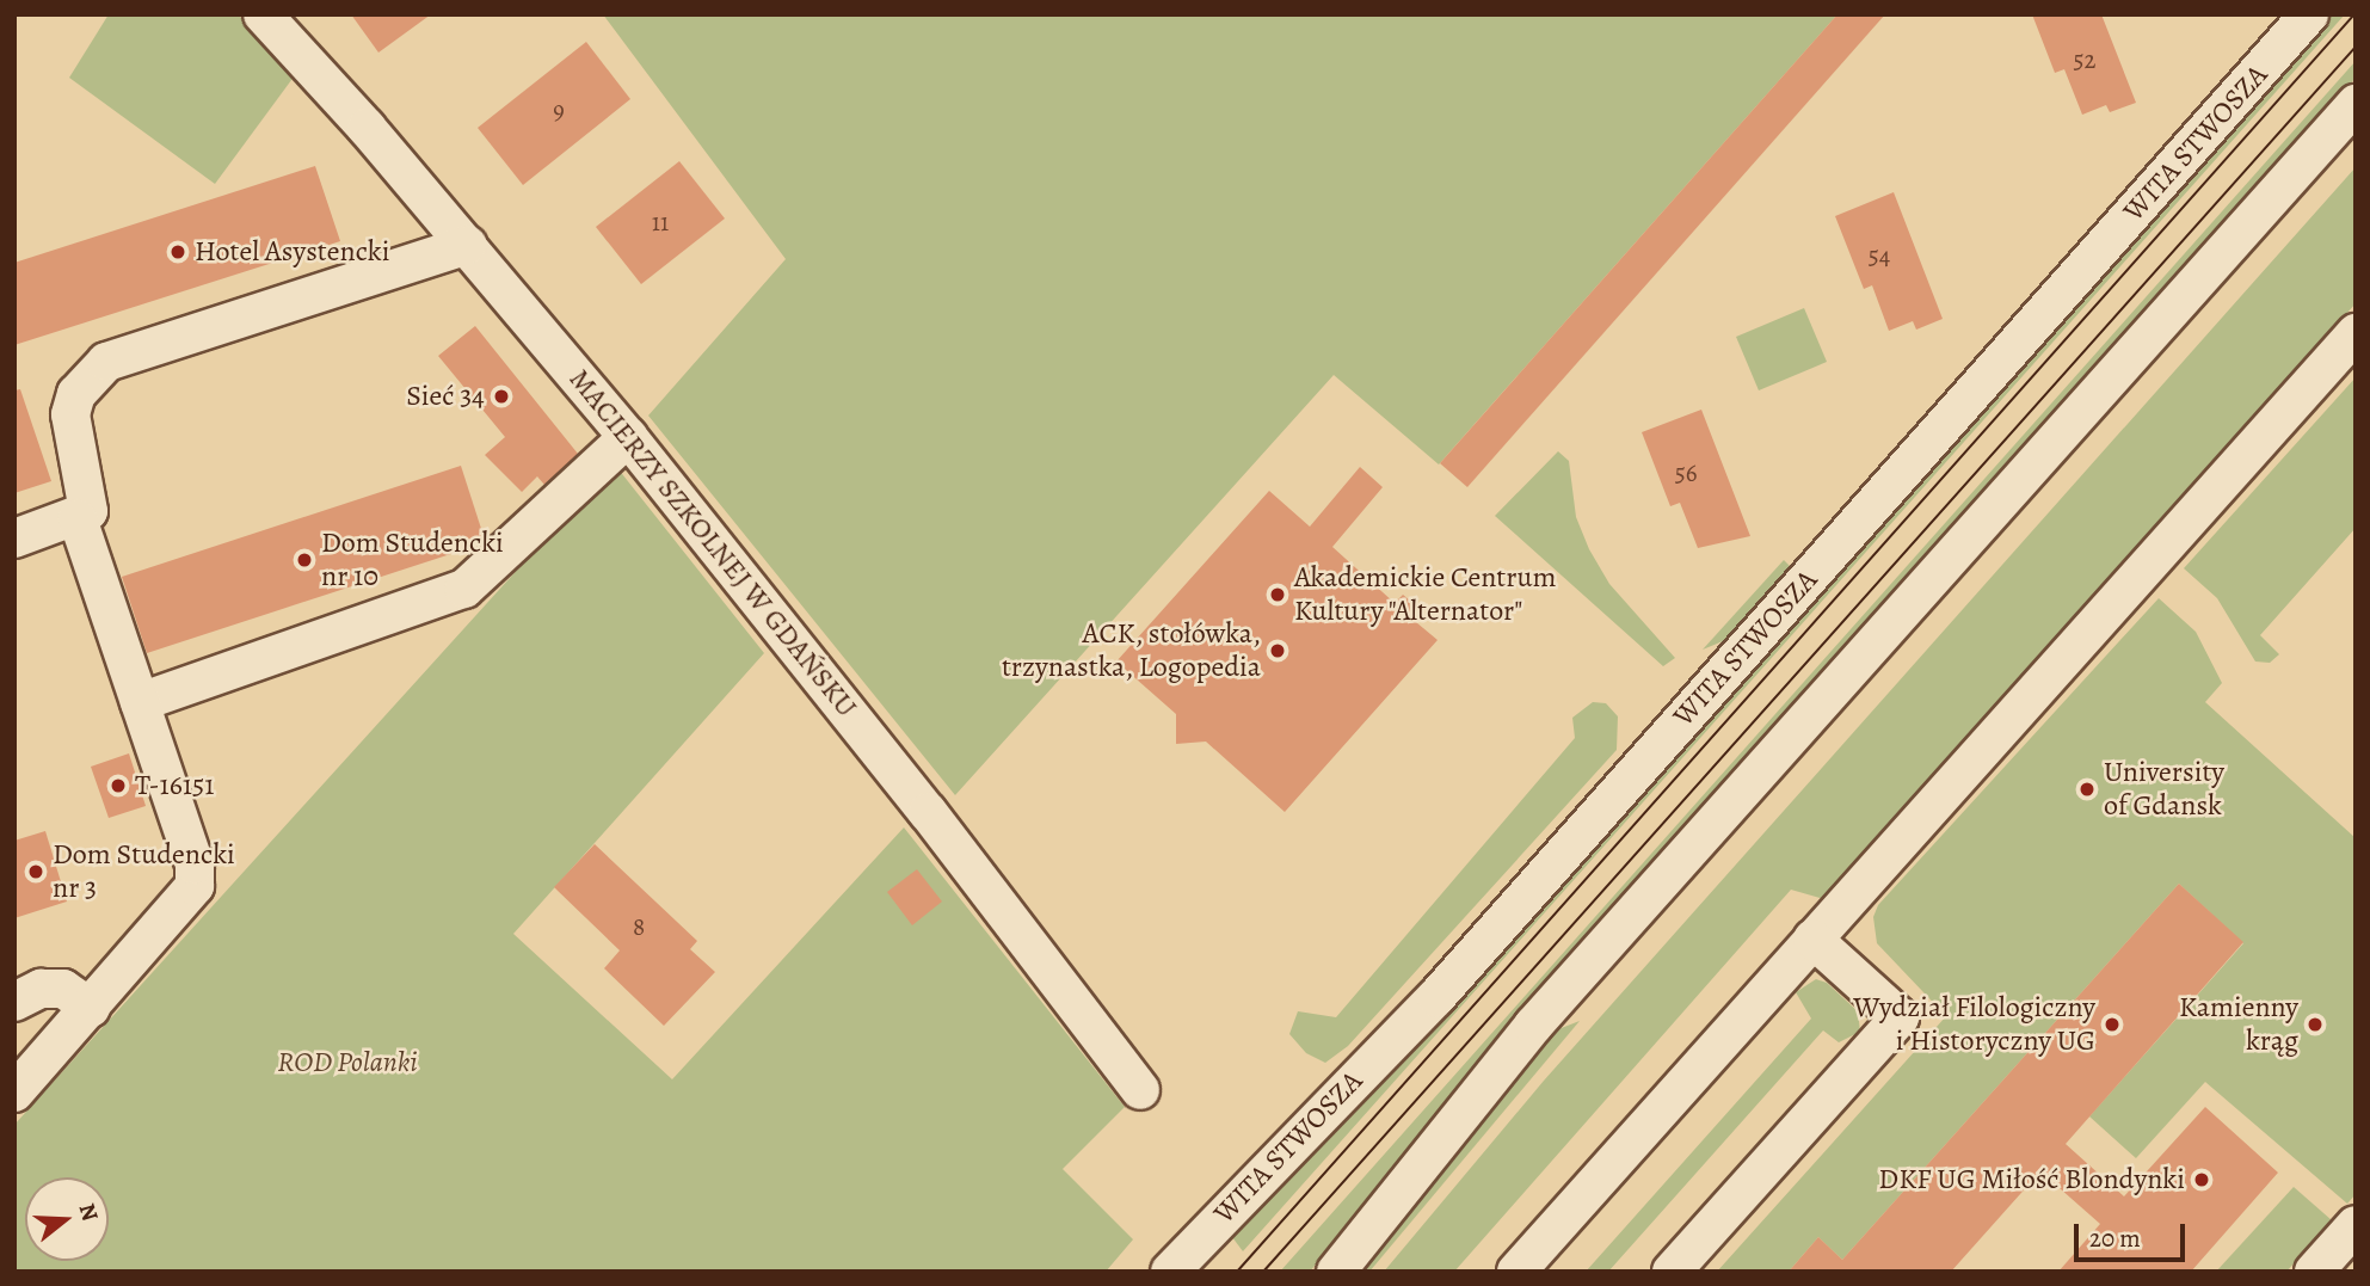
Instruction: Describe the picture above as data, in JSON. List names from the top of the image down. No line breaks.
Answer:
{"streets":{"street":["WITA STWOSZA","MACIERZY SZKOLNEJ W GDAŃSKU"]},"parks":["ROD Polanki"],"places":["Hotel Asystencki","Sieć 34","Dom Studencki nr 10","Akademickie Centrum Kultury \"Alternator\"","ACK, stołówka, trzynastka, Logopedia","T-16151","University of Gdansk","Dom Studencki nr 3","Wydział Filologiczny i Historyczny UG","Kamienny krąg","DKF UG Miłość Blondynki"],"house_numbers":["52","9","11","54","56","8"],"scale_bar":"20 m","north":"right"}
